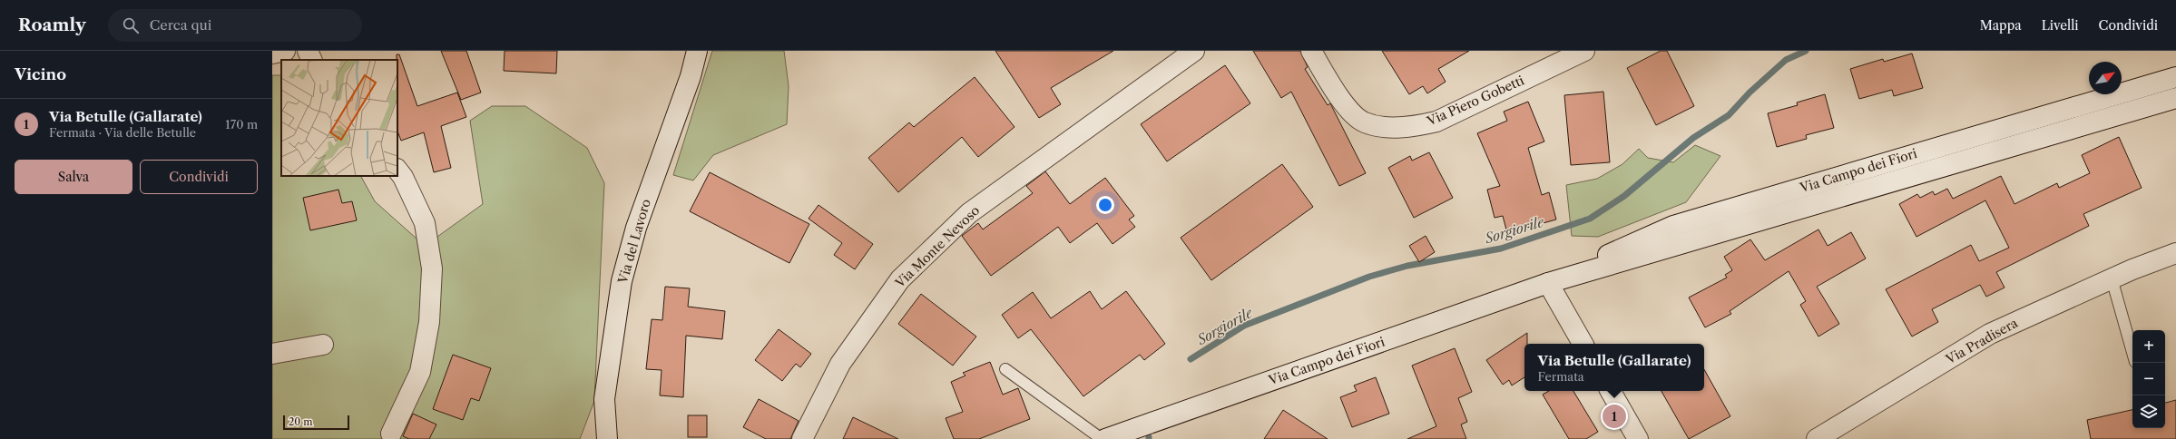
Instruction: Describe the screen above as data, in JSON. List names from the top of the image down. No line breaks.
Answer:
{"streets":{"street":["Via Piero Gobetti","Via Campo dei Fiori","Via del Lavoro","Via Monte Nevoso","Via Pradisera"]},"water":["Sorgiorile"],"scale_bar":"20 m","north":"top right","page":{"header":"Roamly","search":"Cerca qui","nav":["Mappa","Livelli","Condividi"],"heading":"Vicino","list":[{"mark":"1","name":"Via Betulle (Gallarate)","note":"Fermata · Via delle Betulle","value":"170 m"}],"buttons":["Salva","Condividi"],"map_buttons":["+","−"],"popup":["Via Betulle (Gallarate)","Fermata"],"pins":"1","scale":"20 m"}}
